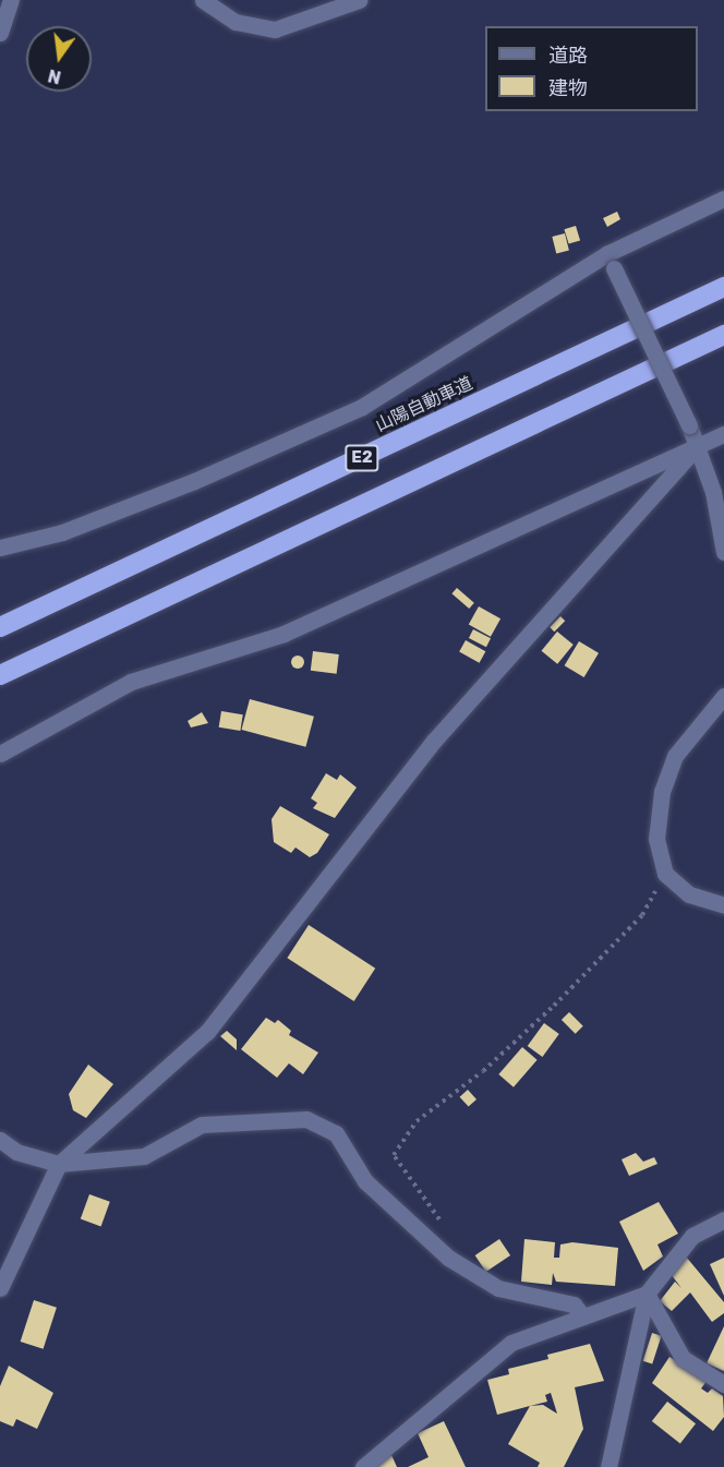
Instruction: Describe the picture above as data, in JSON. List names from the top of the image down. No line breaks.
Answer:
{"streets":{"highway":["山陽自動車道","E2"]},"legend":["道路","建物"],"north":"bottom"}
